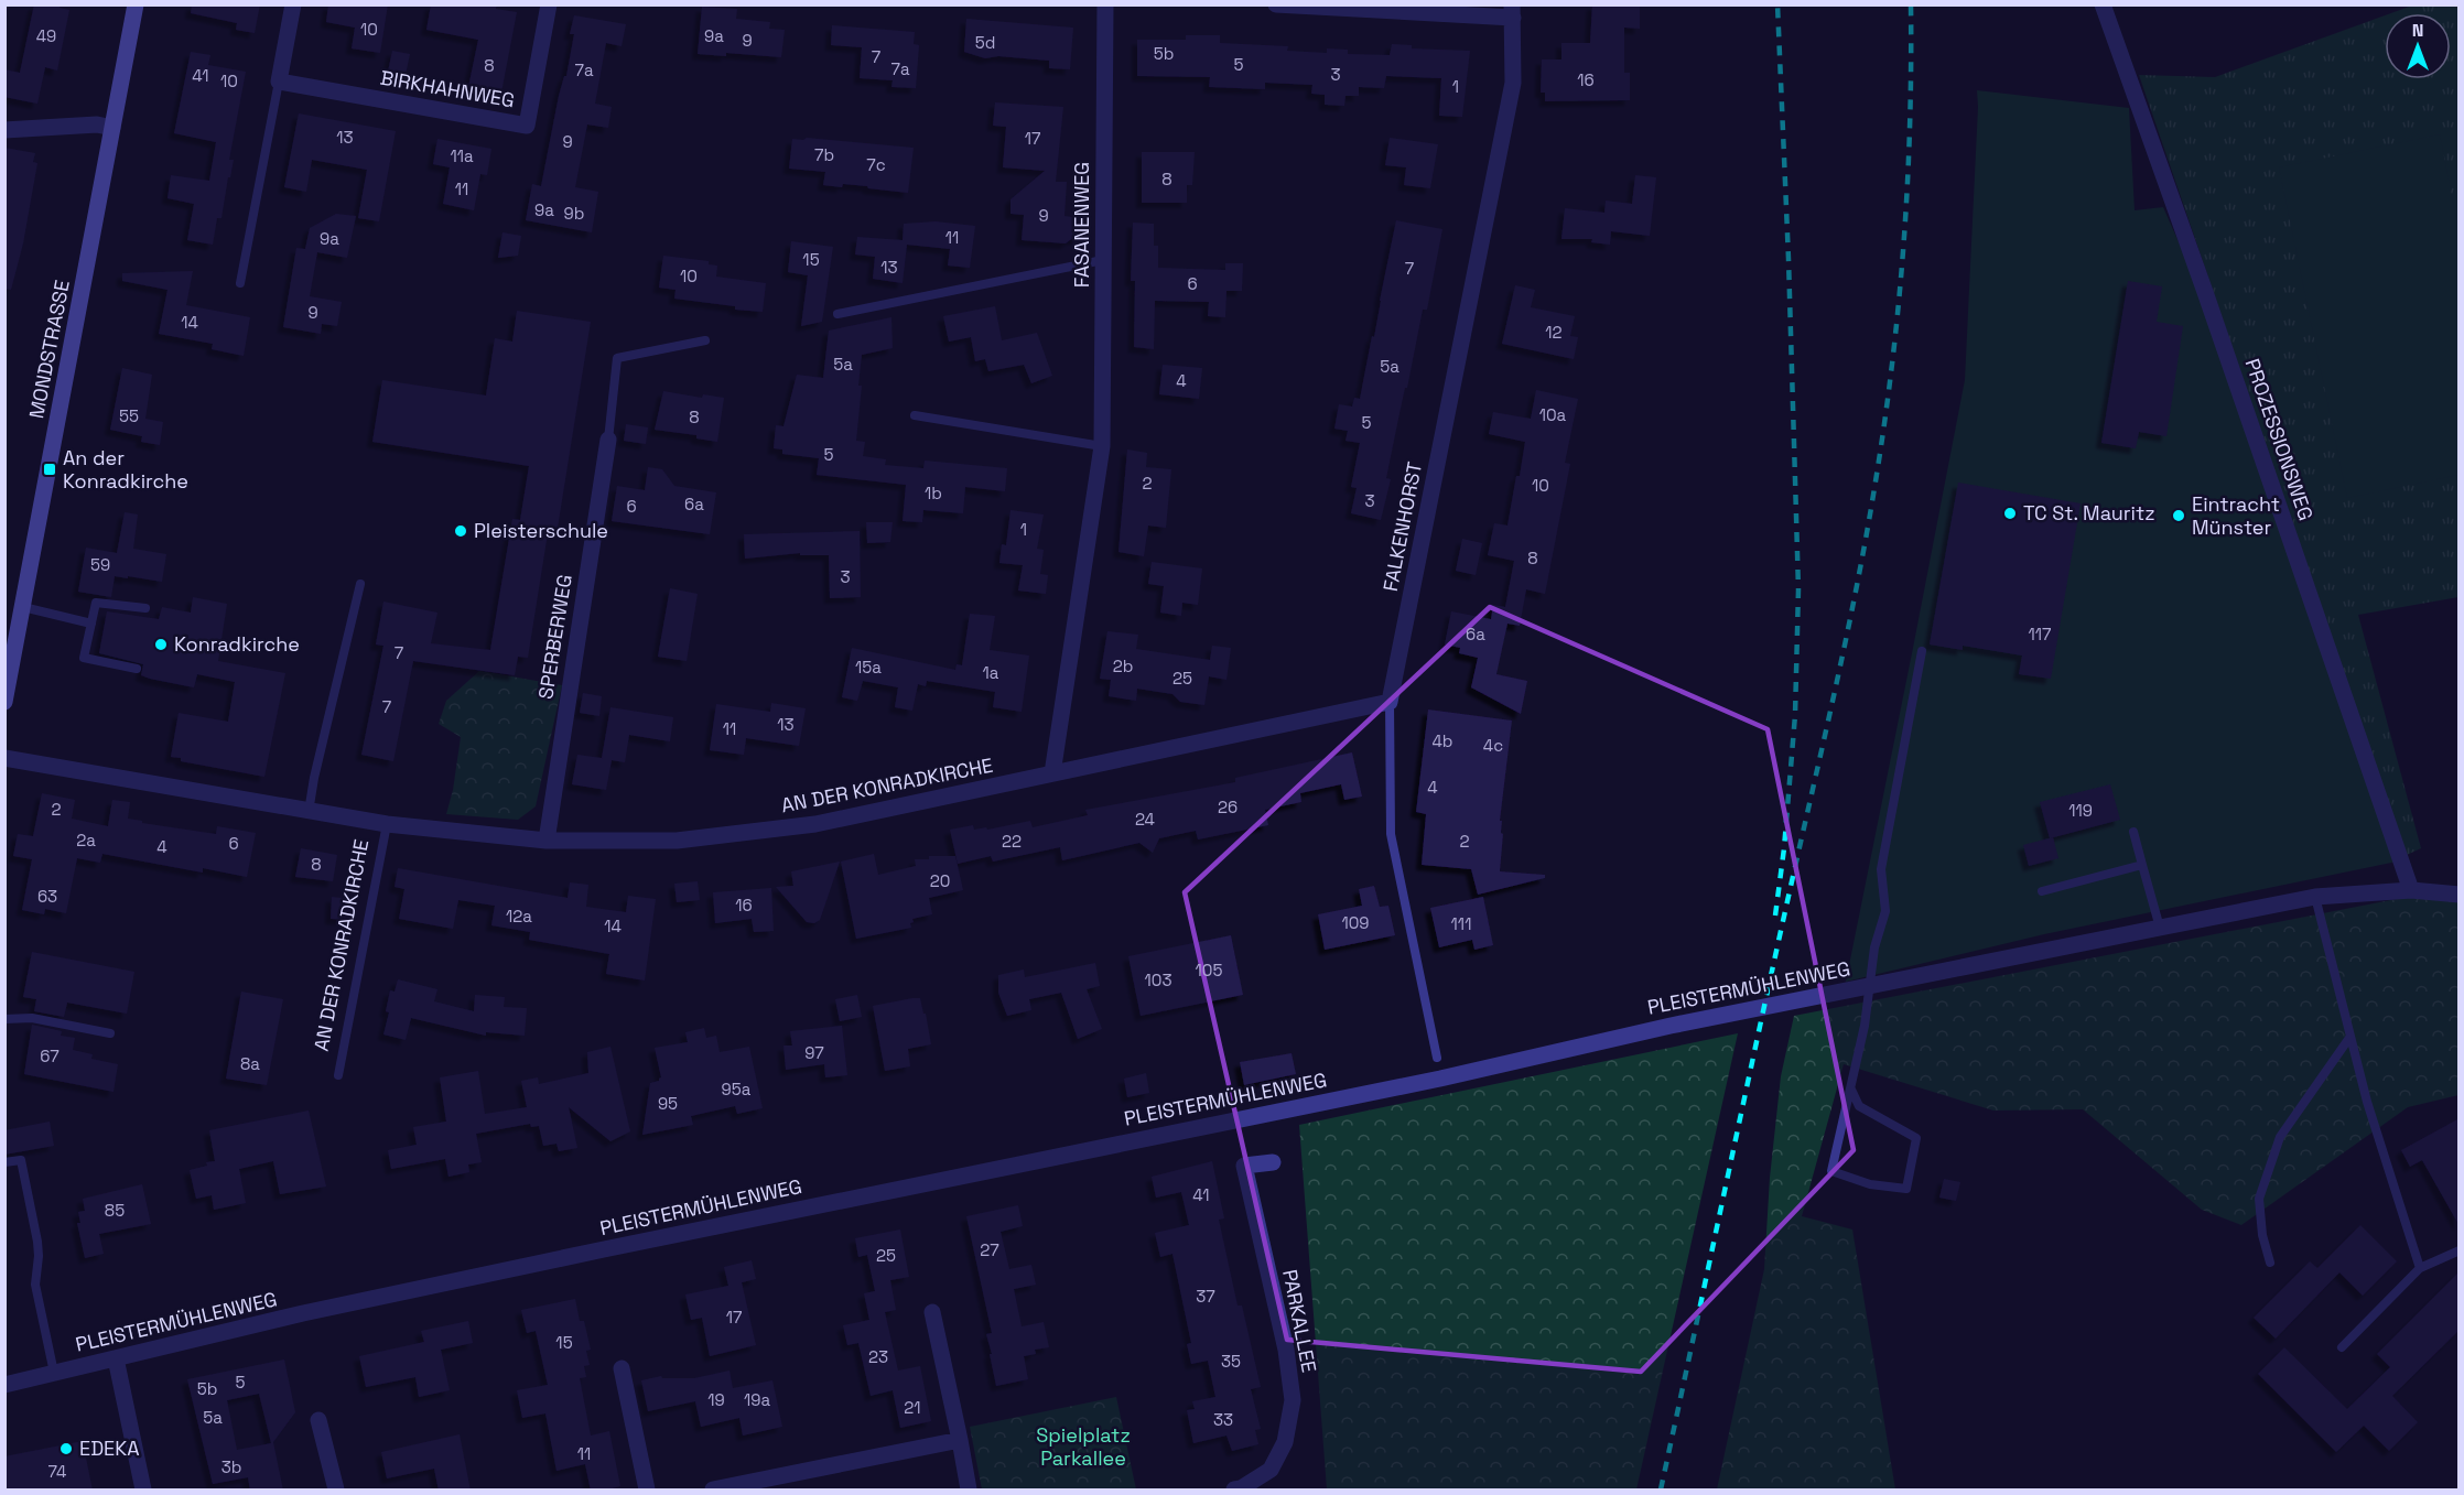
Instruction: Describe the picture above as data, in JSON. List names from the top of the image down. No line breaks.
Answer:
{"streets":{"street":["BIRKHAHNWEG","FASANENWEG","MONDSTRASSE","PROZESSIONSWEG","FALKENHORST","SPERBERWEG","AN DER KONRADKIRCHE","PLEISTERMÜHLENWEG","PARKALLEE"]},"crossings":[["FASANENWEG","AN DER KONRADKIRCHE"],["PROZESSIONSWEG","PLEISTERMÜHLENWEG"],["FALKENHORST","AN DER KONRADKIRCHE"],["SPERBERWEG","AN DER KONRADKIRCHE"]],"parks":["Spielplatz Parkallee"],"places":{"transit":["An der Konradkirche"],"other":["TC St. Mauritz","Eintracht Münster","Pleisterschule","Konradkirche","EDEKA"]},"house_numbers":["10","49","9a","9","5d","5b","7","5","8","7a","7a","3","41","16","10","1","13","17","9","7b","11a","7c","8","11","9a","9b","9","11","9a","15","13","7","10","6","9","14","12","5a","5a","4","10a","55","8","5","5","2","10","1b","3","6a","6","1","8","59","3","6a","117","7","2b","15a","1a","25","7","13","11","4b","4c","4","26","2","119","24","2a","22","2","6","4","8","20","63","16","12a","109","111","14","105","103","97","67","8a","95a","95","41","85","27","25","37","17","15","23","35","5","5b","19","19a","21","5a","33","11","3b","74"],"north":"top"}
